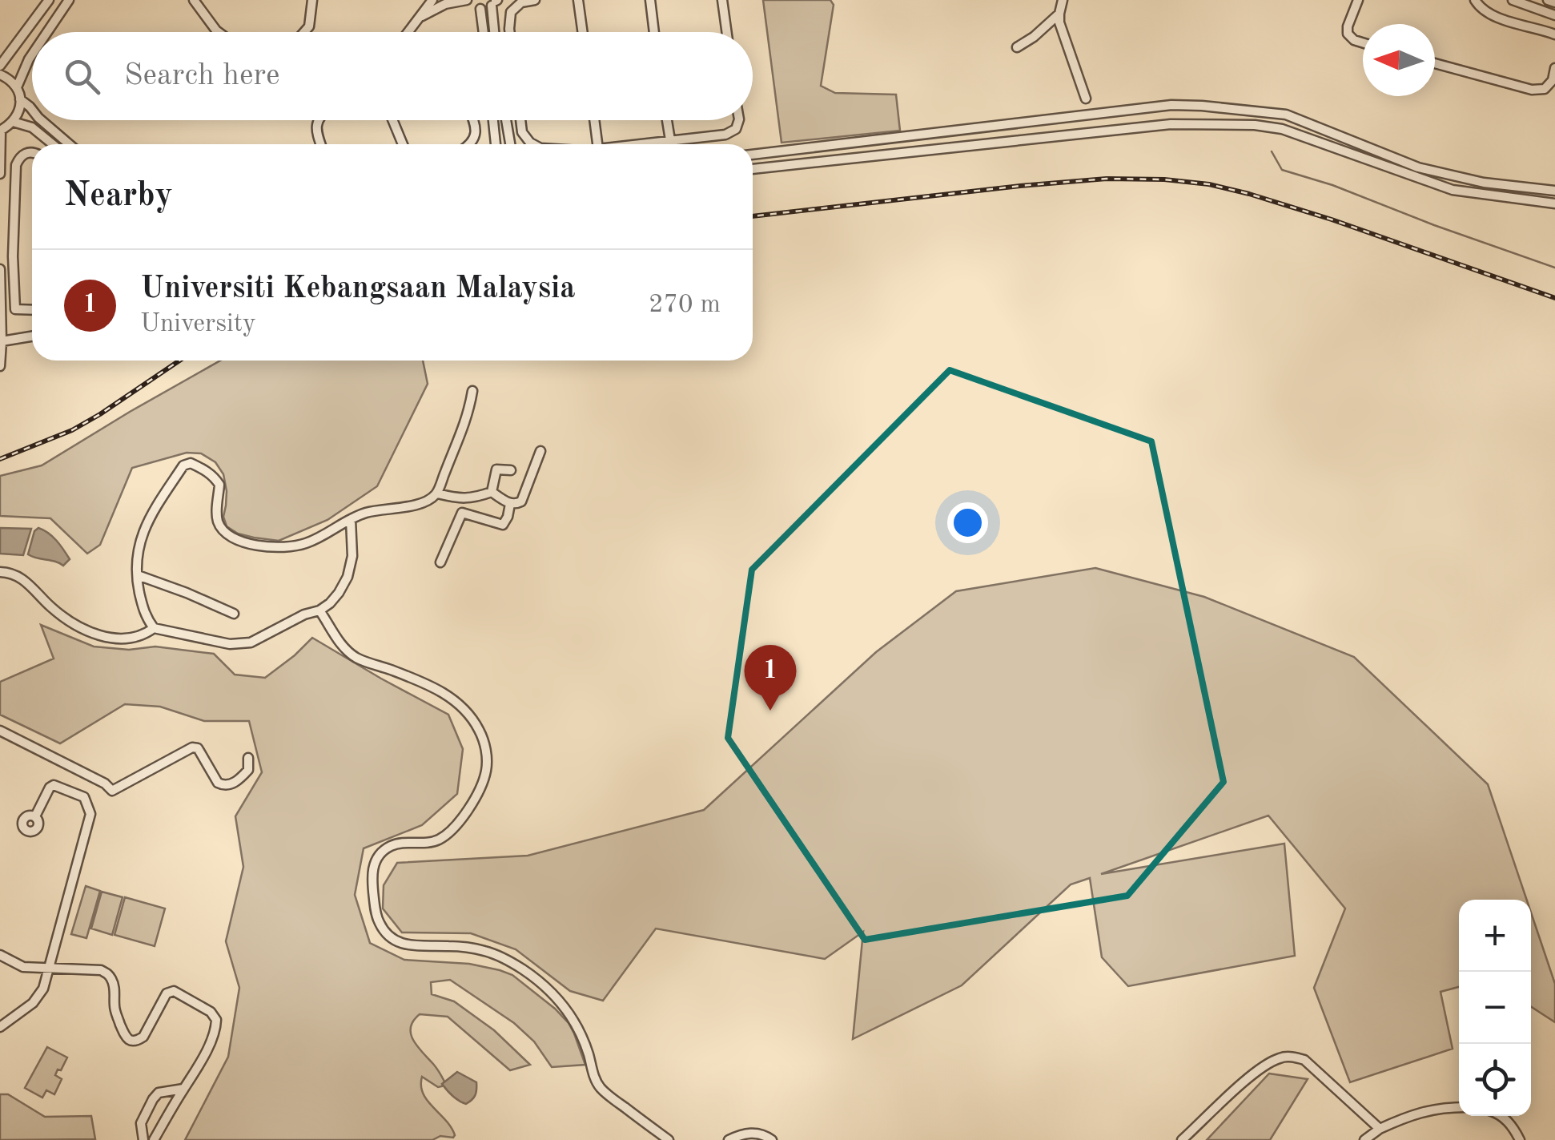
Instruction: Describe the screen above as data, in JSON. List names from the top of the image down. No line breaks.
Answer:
{"north":"left","page":{"search":"Search here","heading":"Nearby","list":[{"mark":"1","name":"Universiti Kebangsaan Malaysia","note":"University","value":"270 m"}],"pins":"1","map_buttons":["+","−"]}}
